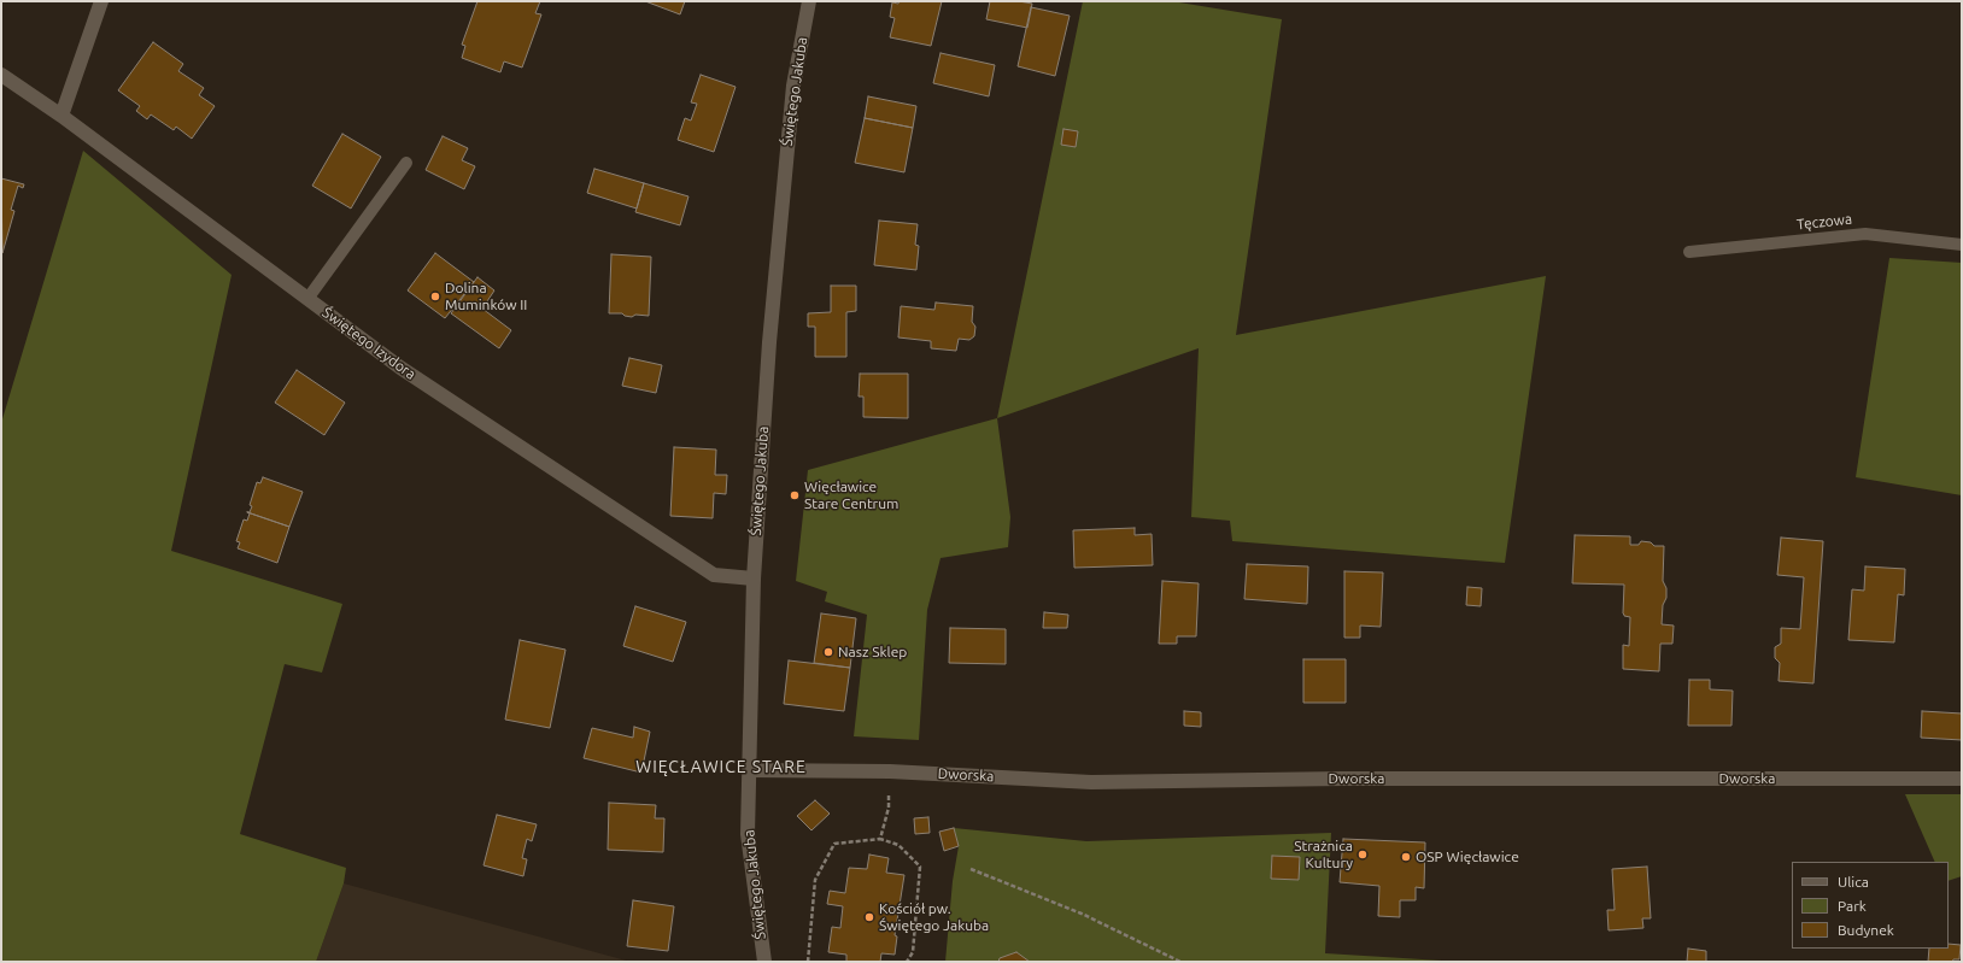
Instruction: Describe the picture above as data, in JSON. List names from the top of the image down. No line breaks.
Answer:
{"streets":{"street":["Świętego Jakuba","Świętego Izydora","Dworska"],"lane":["Tęczowa"]},"crossings":[["Świętego Jakuba","Świętego Izydora"],["Świętego Jakuba","Dworska"]],"districts":["WIĘCŁAWICE STARE"],"places":["Dolina Muminków II","Więcławice Stare Centrum","Nasz Sklep","Strażnica Kultury","OSP Więcławice","Kościół pw. Świętego Jakuba"],"legend":["Ulica","Park","Budynek"]}
